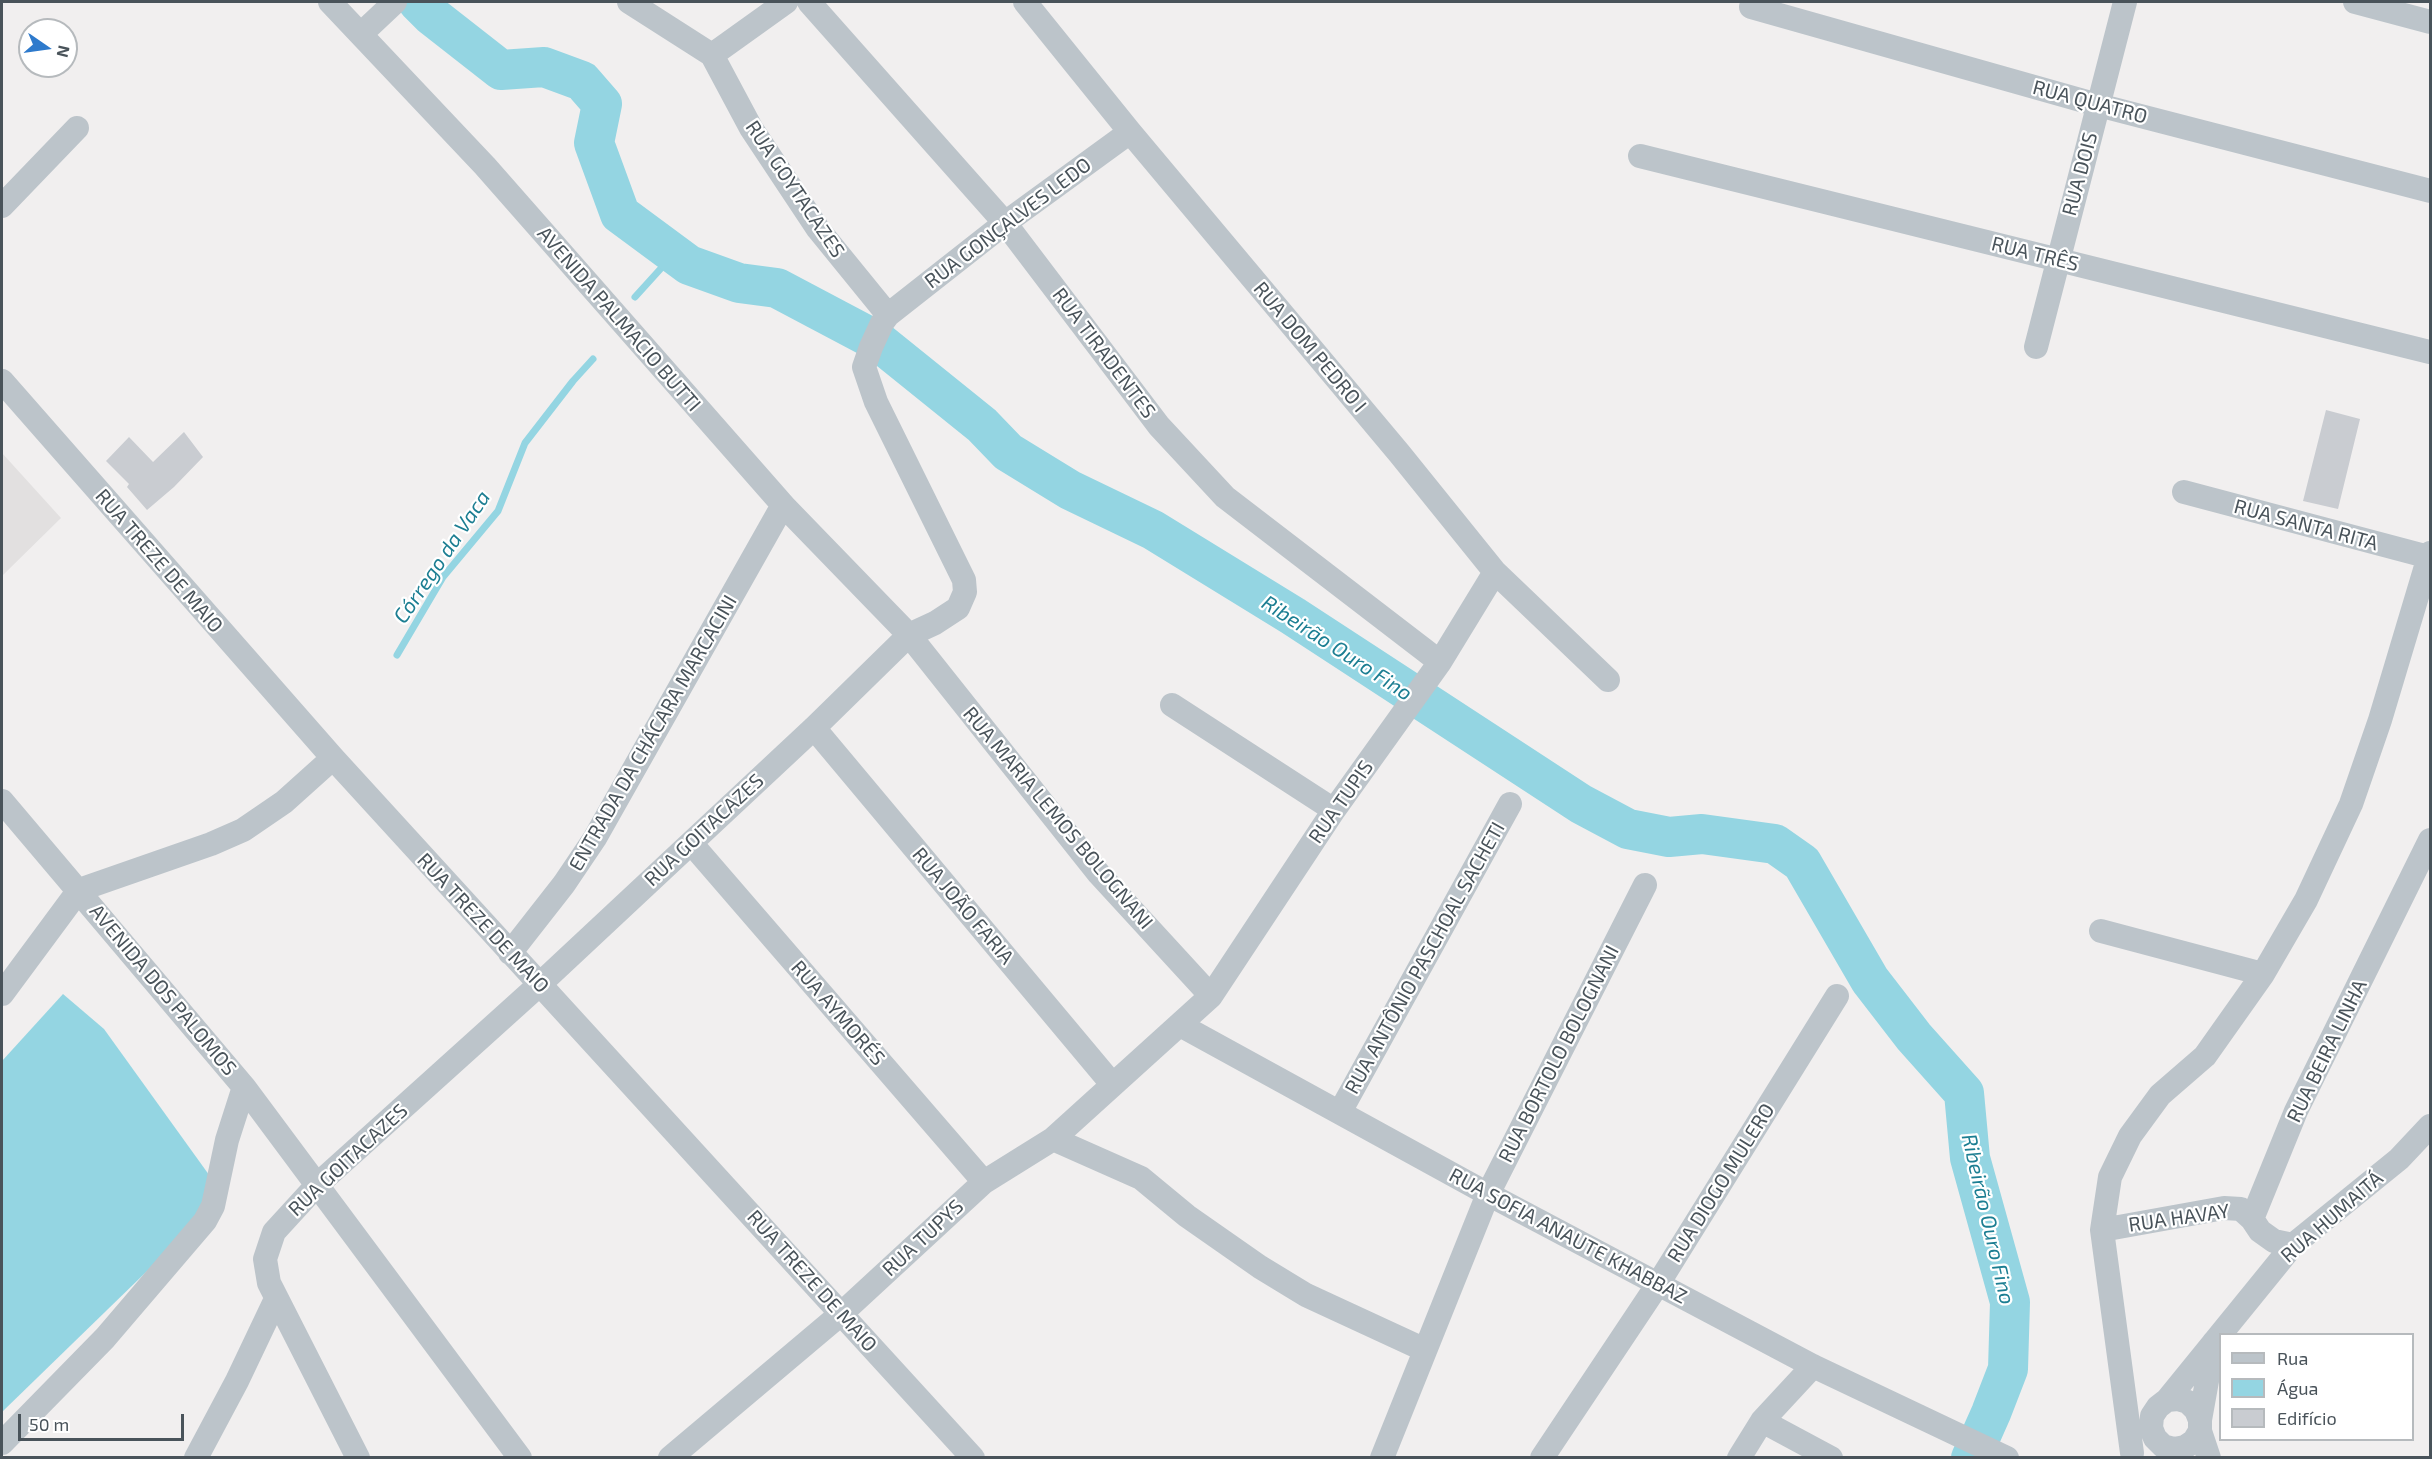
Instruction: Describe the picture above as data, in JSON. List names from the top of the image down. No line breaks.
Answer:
{"streets":{"street":["RUA QUATRO","RUA DOIS","RUA GOYTACAZES","RUA GONÇALVES LEDO","RUA TRÊS","AVENIDA PALMACIO BUTTI","RUA DOM PEDRO I","RUA TIRADENTES","RUA SANTA RITA","RUA TREZE DE MAIO","ENTRADA DA CHÁCARA MARCACINI","RUA TUPIS","RUA MARIA LEMOS BOLOGNANI","RUA GOITACAZES","RUA JOÃO FARIA","RUA ANTÔNIO PASCHOAL SACHETI","AVENIDA DOS PALOMOS","RUA AYMORÉS","RUA BEIRA LINHA","RUA BORTOLO BOLOGNANI","RUA DIOGO MULERO","RUA HUMAITÁ","RUA HAVAY","RUA SOFIA ANAUTE KHABBAZ","RUA TUPYS"]},"crossings":[["RUA QUATRO","RUA DOIS"],["RUA DOIS","RUA TRÊS"],["RUA GOYTACAZES","RUA GONÇALVES LEDO"],["RUA GOYTACAZES","RUA GOITACAZES"],["RUA GONÇALVES LEDO","RUA DOM PEDRO I"],["RUA GONÇALVES LEDO","RUA TIRADENTES"],["RUA GONÇALVES LEDO","RUA GOITACAZES"],["AVENIDA PALMACIO BUTTI","ENTRADA DA CHÁCARA MARCACINI"],["AVENIDA PALMACIO BUTTI","RUA MARIA LEMOS BOLOGNANI"],["AVENIDA PALMACIO BUTTI","RUA GOITACAZES"],["RUA DOM PEDRO I","RUA TUPIS"],["RUA TIRADENTES","RUA TUPIS"],["RUA TREZE DE MAIO","ENTRADA DA CHÁCARA MARCACINI"],["RUA TREZE DE MAIO","RUA GOITACAZES"],["RUA TREZE DE MAIO","RUA TUPYS"],["RUA TUPIS","RUA MARIA LEMOS BOLOGNANI"],["RUA TUPIS","RUA SOFIA ANAUTE KHABBAZ"],["RUA TUPIS","RUA TUPYS"],["RUA MARIA LEMOS BOLOGNANI","RUA GOITACAZES"],["RUA GOITACAZES","RUA JOÃO FARIA"],["RUA GOITACAZES","AVENIDA DOS PALOMOS"],["RUA GOITACAZES","RUA AYMORÉS"],["RUA JOÃO FARIA","RUA TUPYS"],["RUA ANTÔNIO PASCHOAL SACHETI","RUA SOFIA ANAUTE KHABBAZ"],["RUA AYMORÉS","RUA TUPYS"],["RUA BEIRA LINHA","RUA HAVAY"],["RUA BORTOLO BOLOGNANI","RUA SOFIA ANAUTE KHABBAZ"],["RUA DIOGO MULERO","RUA SOFIA ANAUTE KHABBAZ"],["RUA SOFIA ANAUTE KHABBAZ","RUA TUPYS"]],"water":["Córrego da Vaca","Ribeirão Ouro Fino"],"legend":["Rua","Água","Edifício"],"scale_bar":"50 m","north":"right"}
